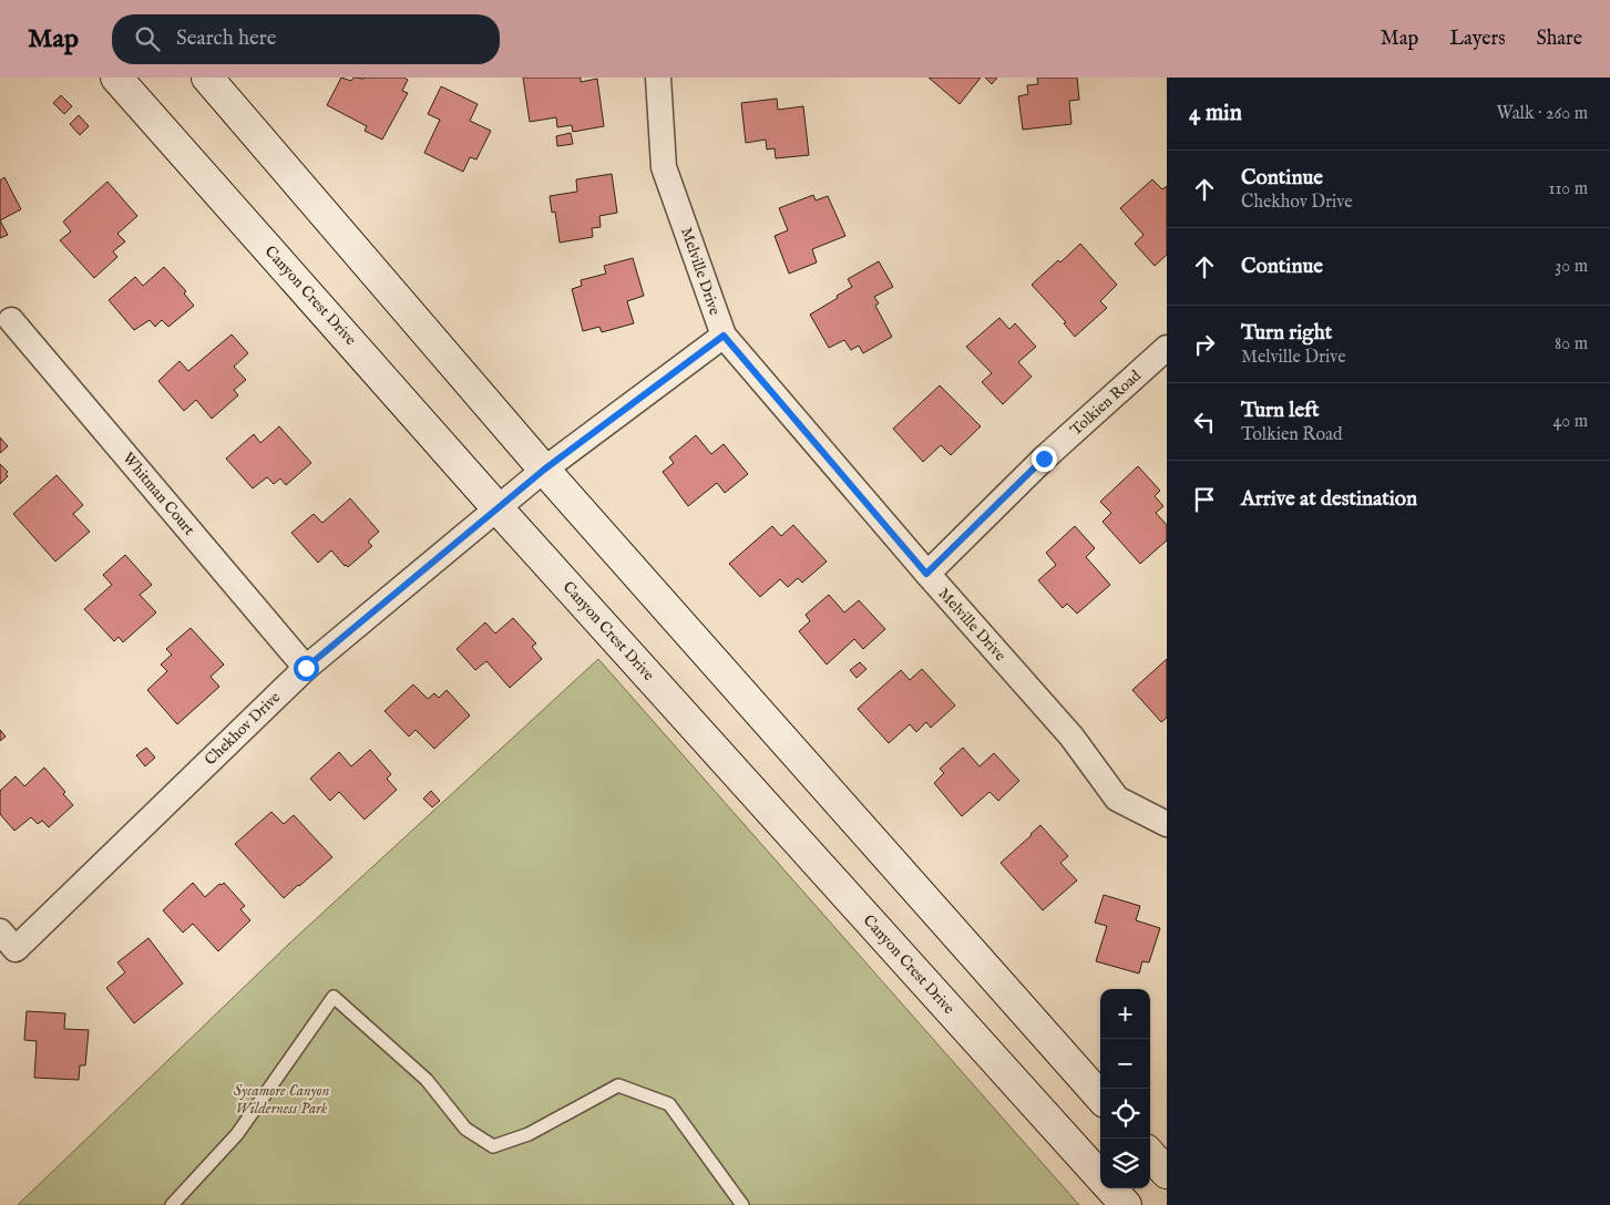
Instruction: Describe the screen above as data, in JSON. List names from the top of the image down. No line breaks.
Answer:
{"streets":{"main road":["Canyon Crest Drive"],"street":["Melville Drive","Tolkien Road","Whitman Court","Chekhov Drive"]},"crossings":[["Melville Drive","Tolkien Road"],["Melville Drive","Chekhov Drive"],["Canyon Crest Drive","Chekhov Drive"],["Whitman Court","Chekhov Drive"]],"parks":["Sycamore Canyon Wilderness Park"],"page":{"header":"Map","search":"Search here","nav":["Map","Layers","Share"],"heading":["4 min","Walk · 260 m"],"list":[["Continue","Chekhov Drive","110 m"],["Continue","30 m"],["Turn right","Melville Drive","80 m"],["Turn left","Tolkien Road","40 m"],"Arrive at destination"],"map_buttons":["+","−"]}}
